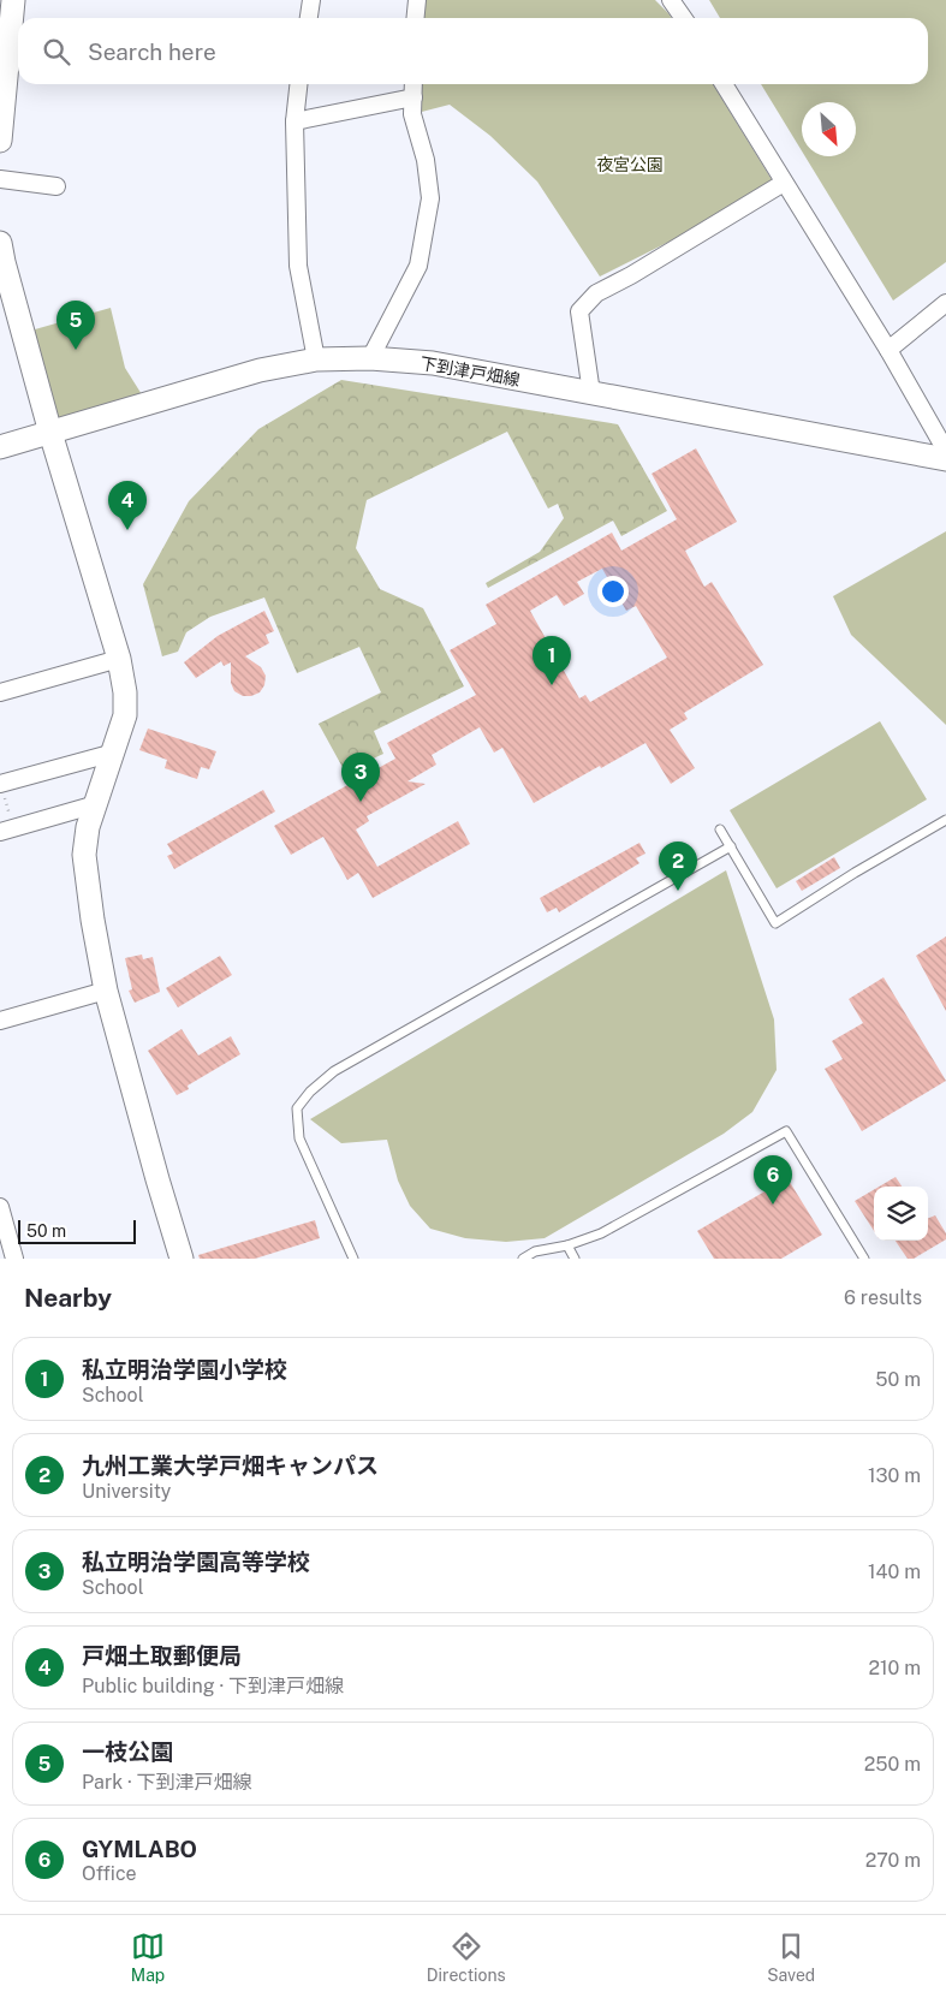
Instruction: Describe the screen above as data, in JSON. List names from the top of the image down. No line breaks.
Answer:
{"streets":{"street":["下到津戸畑線"]},"parks":["夜宮公園"],"scale_bar":"50 m","north":"bottom right","page":{"search":"Search here","pins":["5","4","1","3","2","6"],"scale":"50 m","heading":["Nearby","6 results"],"list":[{"mark":"1","name":"私立明治学園小学校","note":"School","value":"50 m"},{"mark":"2","name":"九州工業大学戸畑キャンパス","note":"University","value":"130 m"},{"mark":"3","name":"私立明治学園高等学校","note":"School","value":"140 m"},{"mark":"4","name":"戸畑土取郵便局","note":"Public building · 下到津戸畑線","value":"210 m"},{"mark":"5","name":"一枝公園","note":"Park · 下到津戸畑線","value":"250 m"},{"mark":"6","name":"GYMLABO","note":"Office","value":"270 m"}],"nav":["Map","Directions","Saved"]}}
